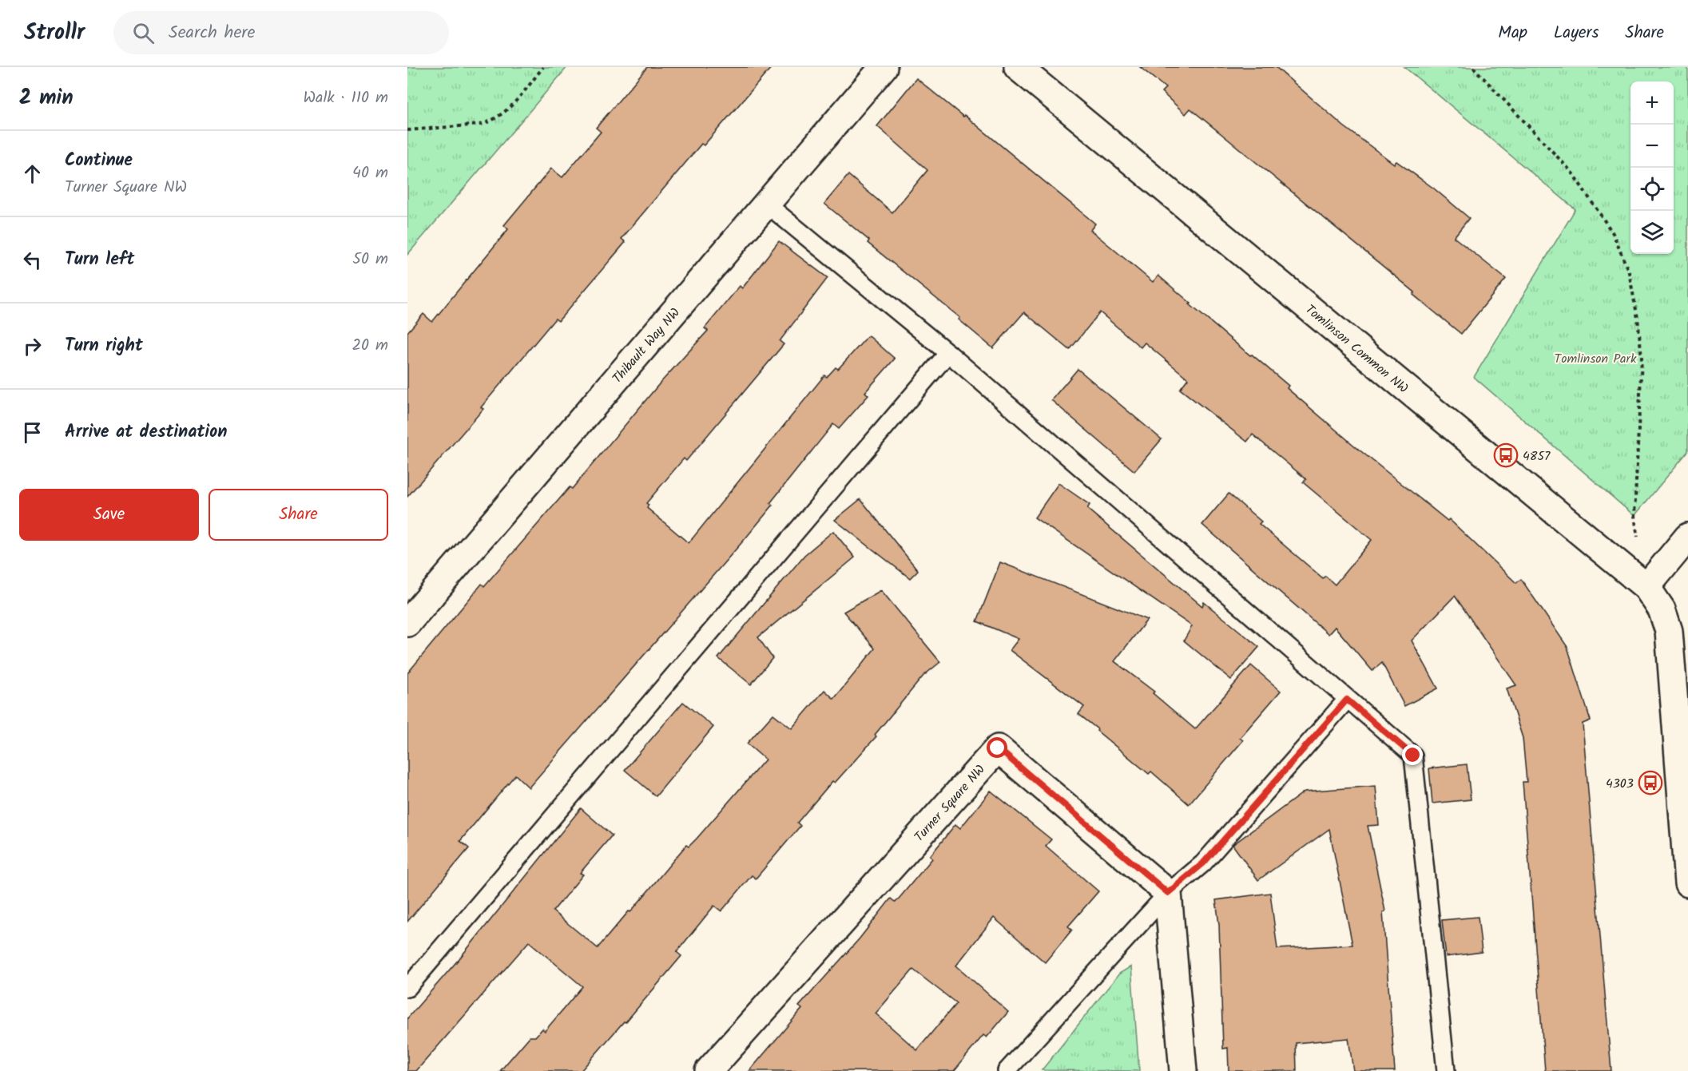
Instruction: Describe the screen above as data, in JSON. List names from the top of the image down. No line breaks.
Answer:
{"streets":{"street":["Thibault Way NW","Tomlinson Common NW","Turner Square NW"]},"parks":["Tomlinson Park"],"places":{"bus stop":["4857","4303"]},"page":{"header":"Strollr","search":"Search here","nav":["Map","Layers","Share"],"heading":["2 min","Walk · 110 m"],"map_buttons":["+","−"],"list":[["Continue","Turner Square NW","40 m"],["Turn left","50 m"],["Turn right","20 m"],"Arrive at destination"],"buttons":["Save","Share"]}}
